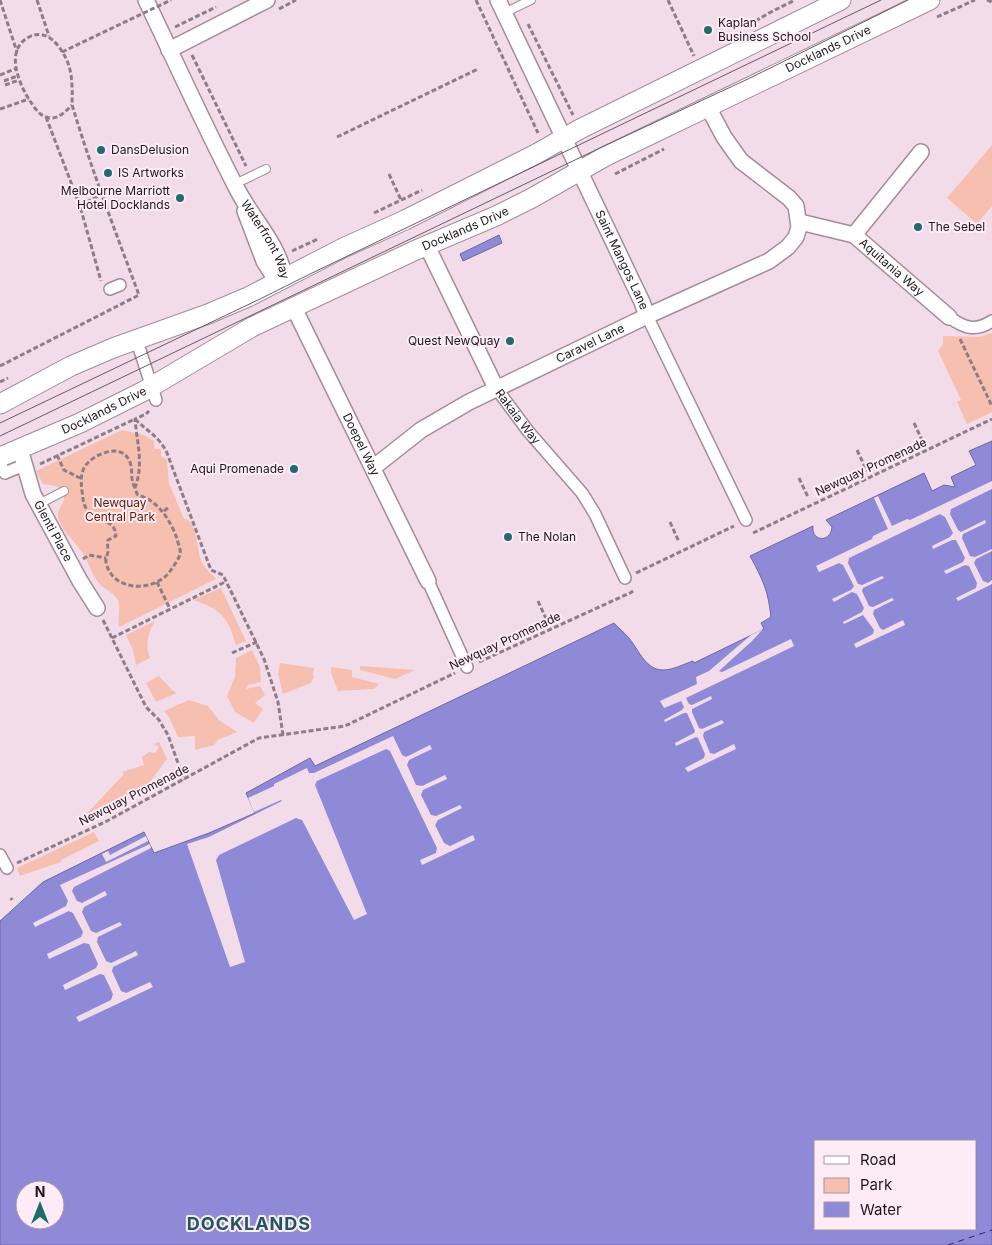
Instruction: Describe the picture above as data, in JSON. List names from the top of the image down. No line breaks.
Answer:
{"streets":{"street":["Docklands Drive","Waterfront Way","Saint Mangos Lane","Aquitania Way","Caravel Lane","Rakaia Way","Doepel Way","Glenti Place"],"path":["Newquay Promenade"]},"crossings":[["Docklands Drive","Waterfront Way"],["Docklands Drive","Saint Mangos Lane"],["Docklands Drive","Rakaia Way"],["Docklands Drive","Doepel Way"],["Docklands Drive","Glenti Place"],["Waterfront Way","Doepel Way"],["Saint Mangos Lane","Caravel Lane"],["Saint Mangos Lane","Newquay Promenade"],["Aquitania Way","Caravel Lane"],["Caravel Lane","Rakaia Way"],["Caravel Lane","Doepel Way"],["Rakaia Way","Newquay Promenade"]],"districts":["DOCKLANDS"],"parks":["Newquay Central Park"],"places":["Kaplan Business School","DansDelusion","IS Artworks","Melbourne Marriott Hotel Docklands","The Sebel","Quest NewQuay","Aqui Promenade","The Nolan"],"legend":["Road","Park","Water"],"north":"top"}
